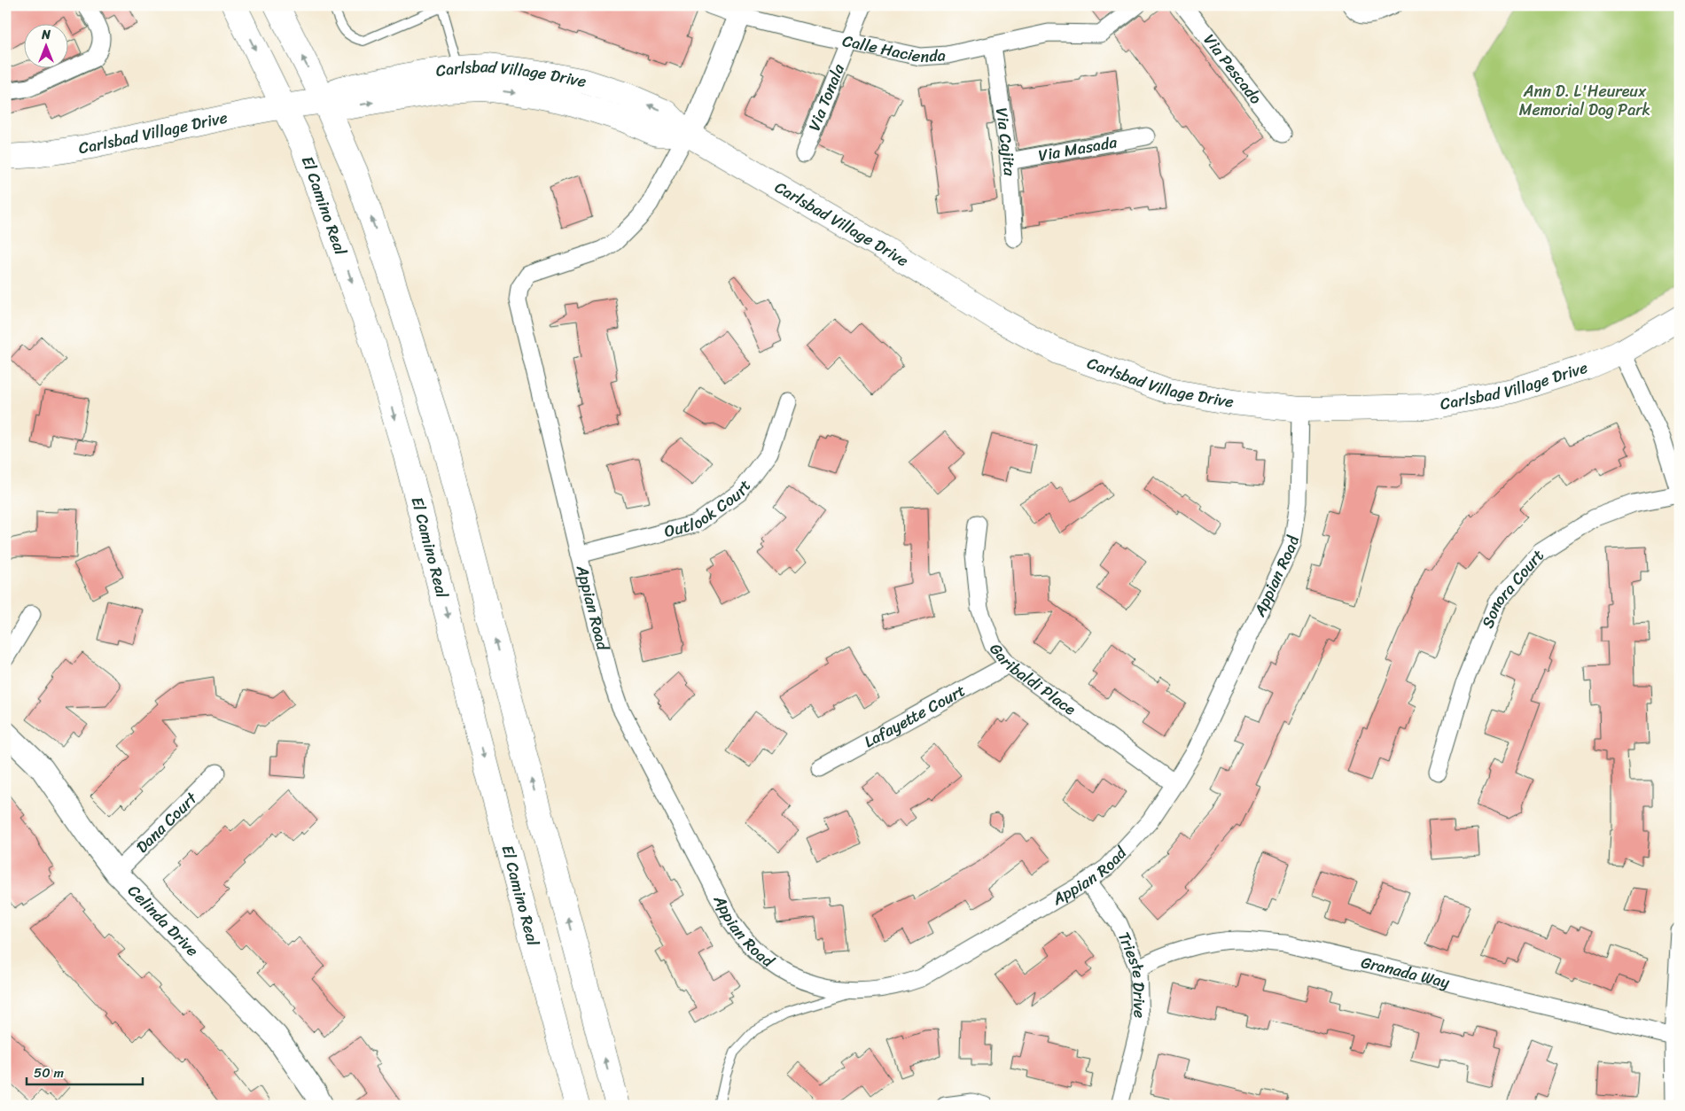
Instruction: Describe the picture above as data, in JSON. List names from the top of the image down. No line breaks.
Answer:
{"streets":{"main road":["Carlsbad Village Drive","El Camino Real"],"street":["Calle Hacienda","Via Pescado","Via Tonala","Via Cajita","Via Masada","Outlook Court","Appian Road","Sonora Court","Garibaldi Place","Lafayette Court","Dana Court","Celinda Drive","Granada Way","Trieste Drive"]},"crossings":[["Calle Hacienda","Via Tonala"],["Calle Hacienda","Via Cajita"],["Carlsbad Village Drive","El Camino Real"],["Carlsbad Village Drive","Appian Road"],["Via Cajita","Via Masada"],["Outlook Court","Appian Road"],["Appian Road","Garibaldi Place"],["Appian Road","Trieste Drive"],["Garibaldi Place","Lafayette Court"],["Dana Court","Celinda Drive"],["Granada Way","Trieste Drive"]],"parks":["Ann D. L'Heureux Memorial Dog Park"],"scale_bar":"50 m","north":"top"}
